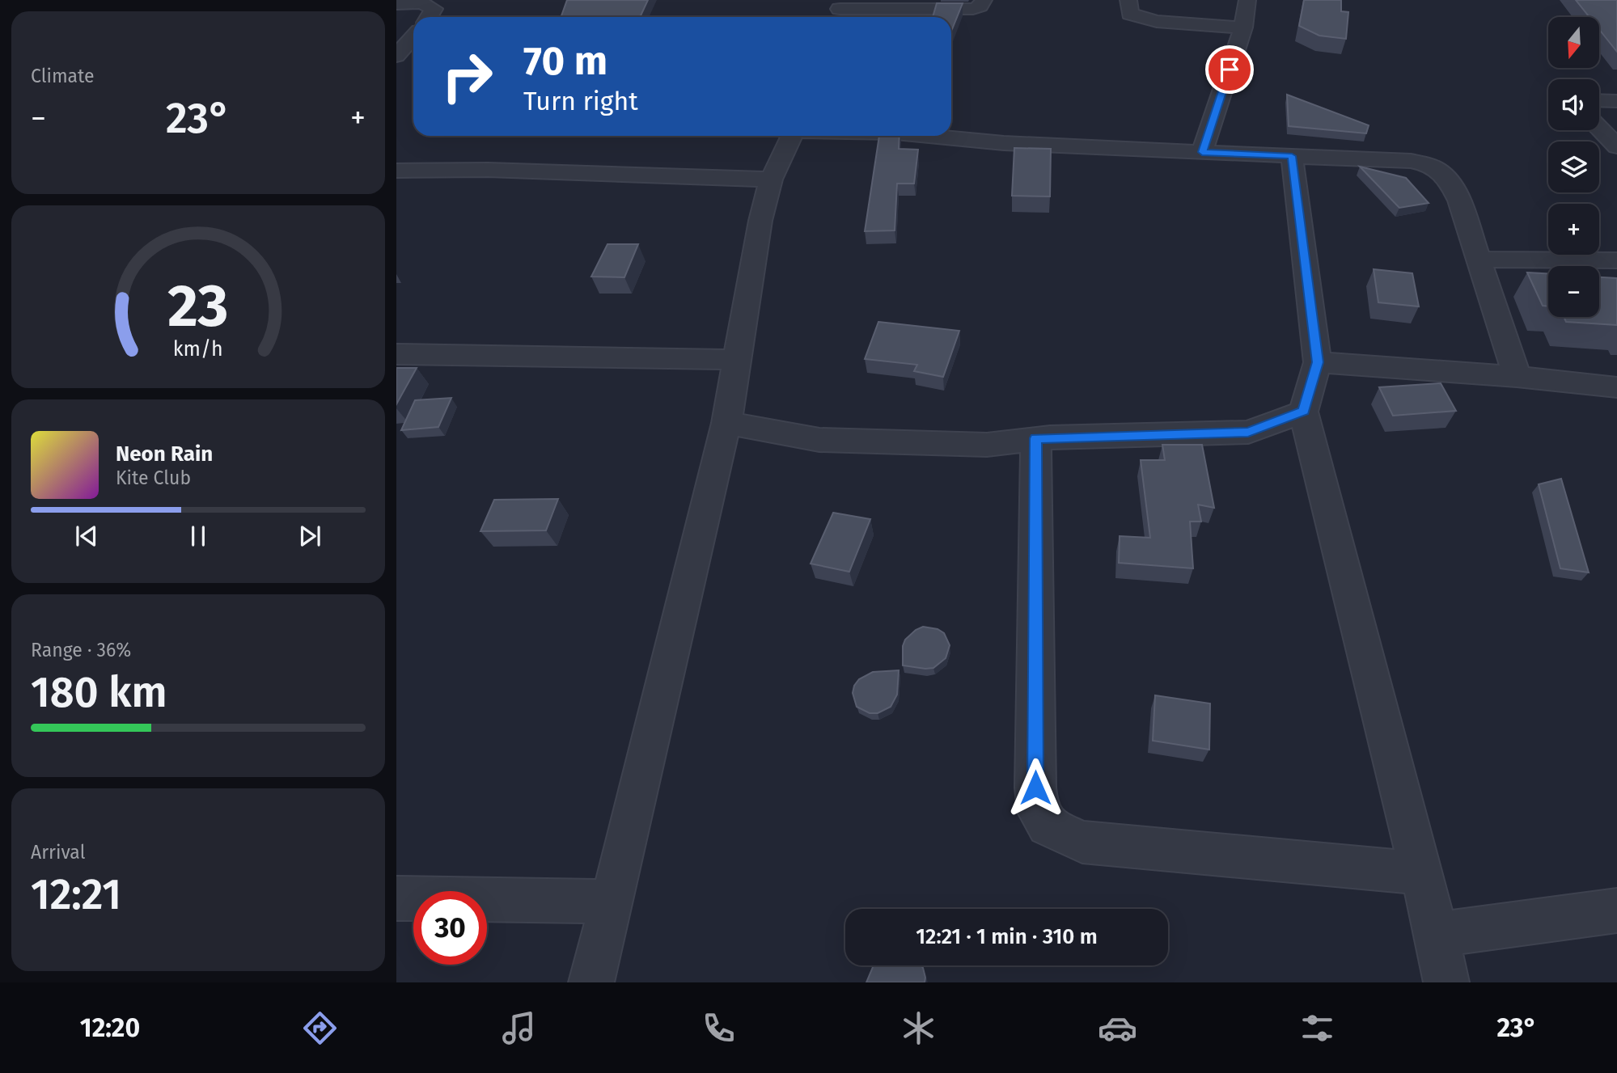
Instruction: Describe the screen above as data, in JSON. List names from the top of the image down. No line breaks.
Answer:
{"north":"bottom","page":{"tile":["Climate",["Range · 36%","180 km"],["Arrival","12:21"]],"map_buttons":["+","−"],"turn":["70 m","Turn right"],"heat":["−","23°","+"],"song":["Neon Rain","Kite Club"],"limit":"30","trip":"12:21 · 1 min · 310 m","tabs":["12:20","23°"],"gauge":["23","km/h"]}}
